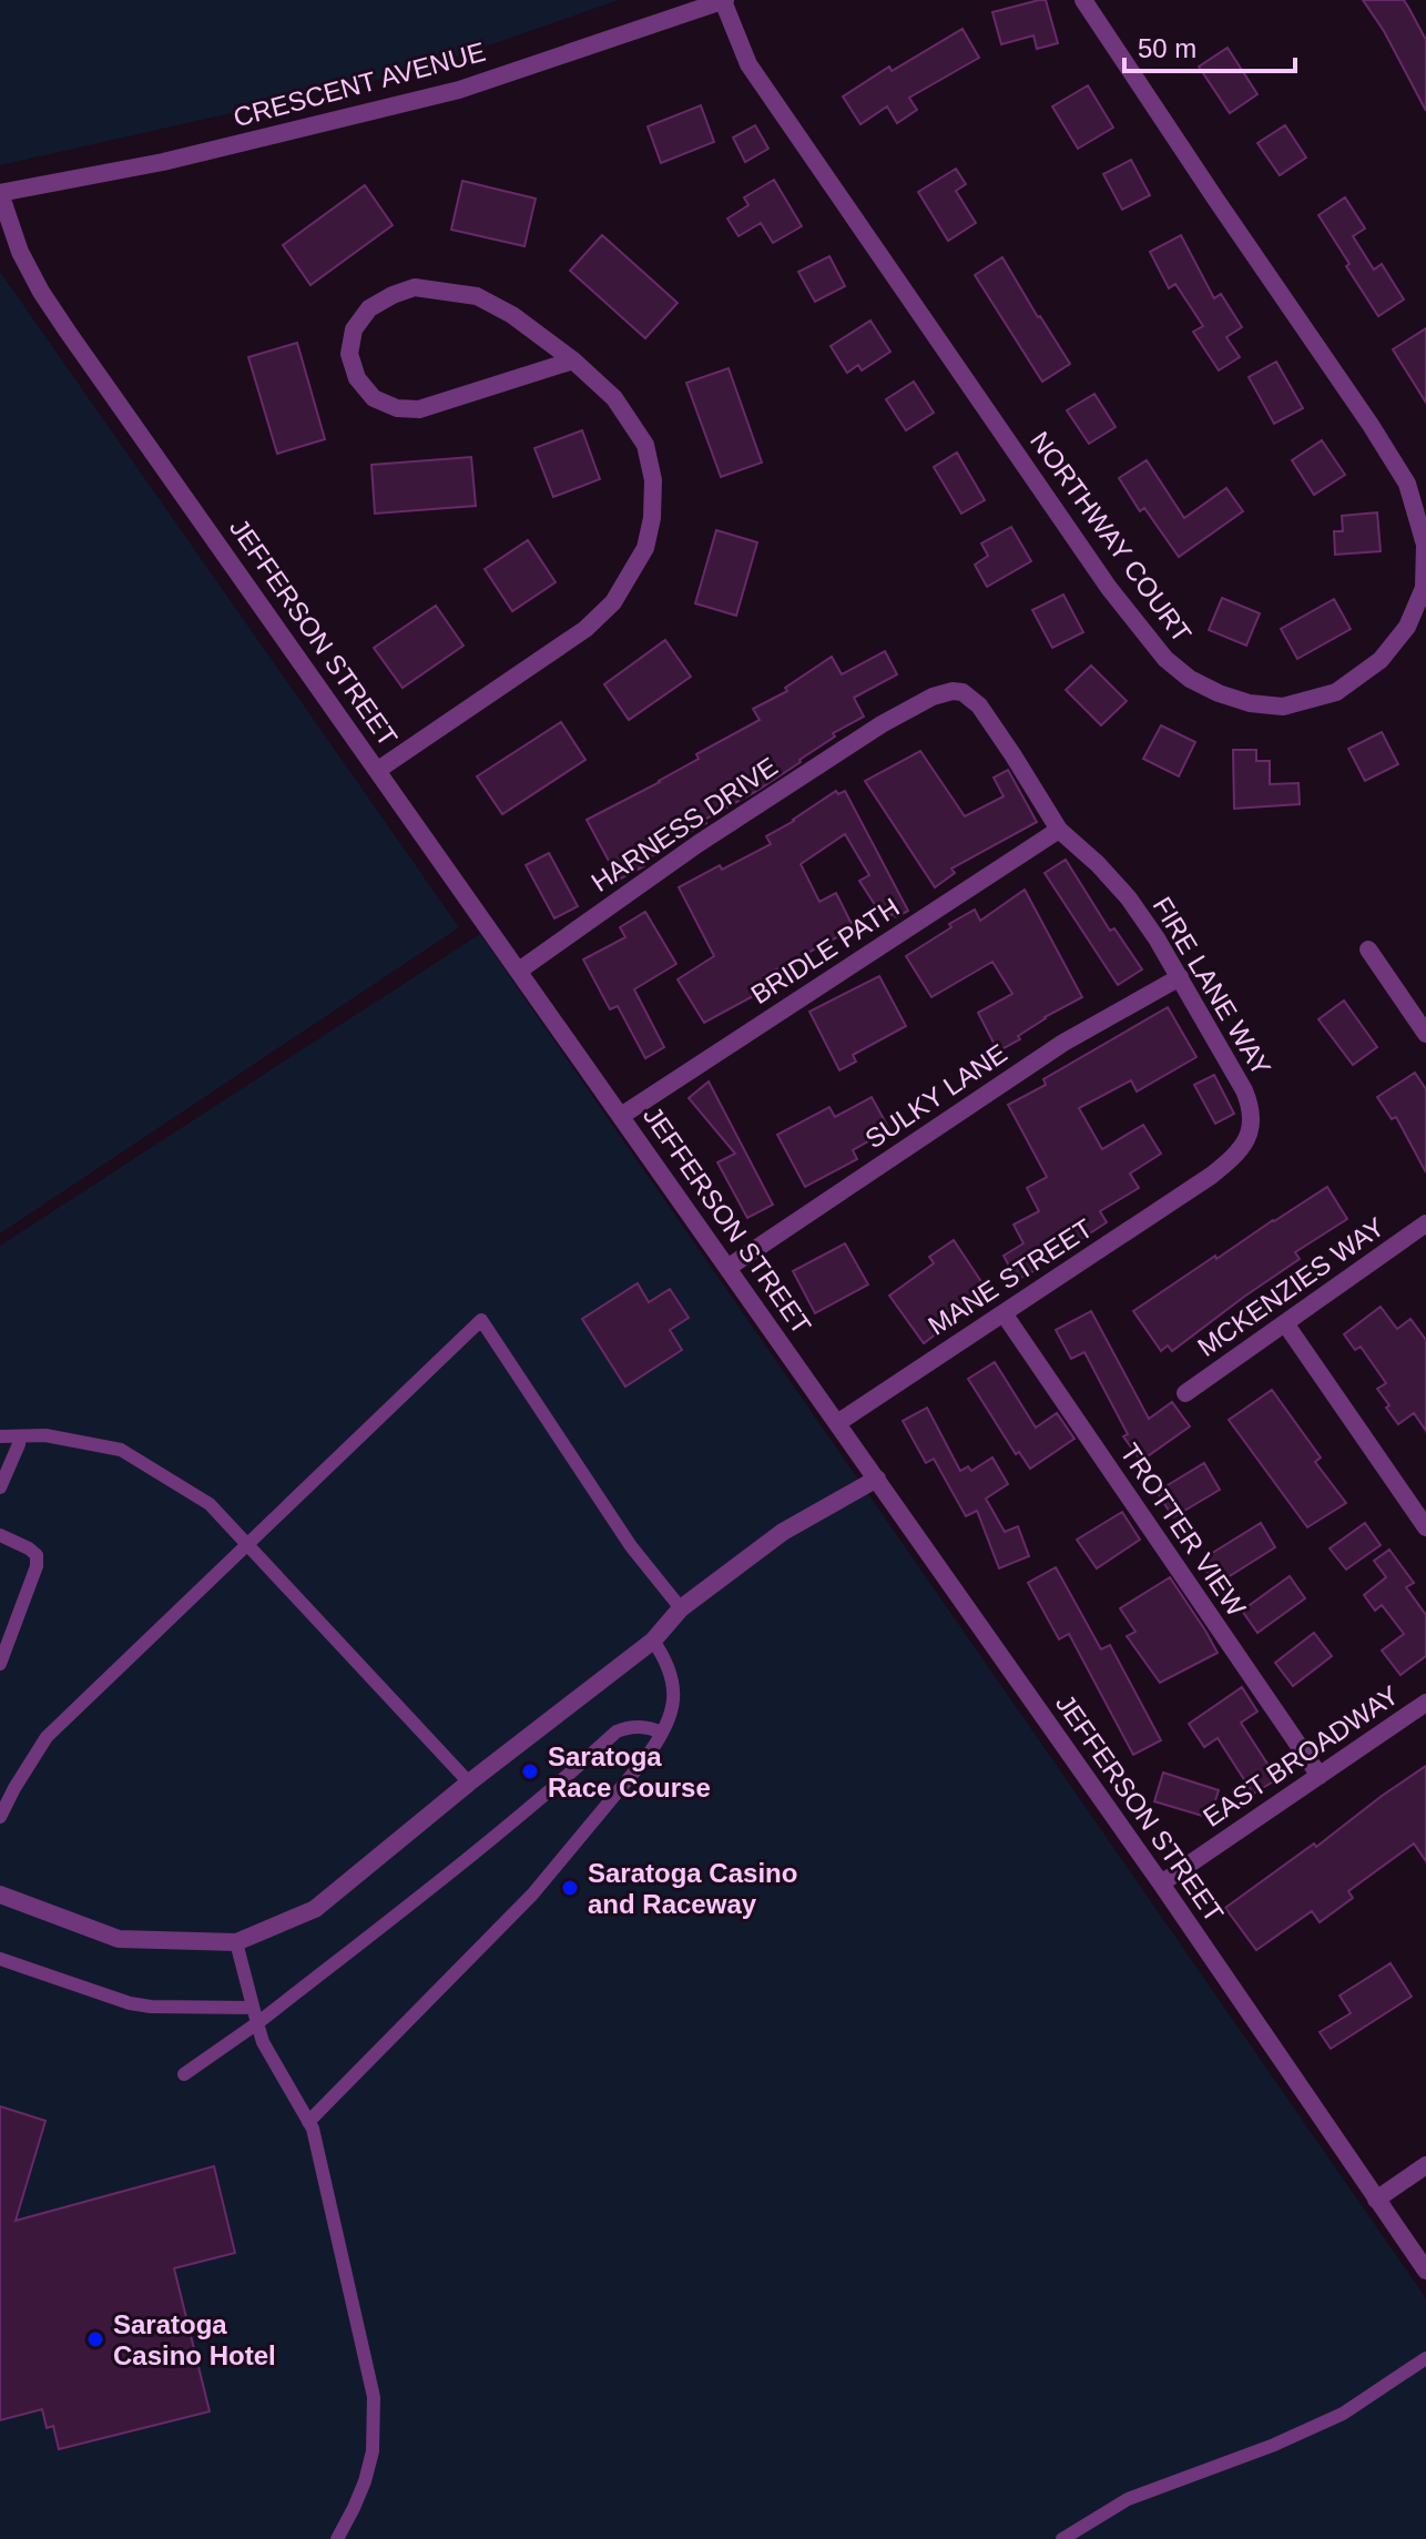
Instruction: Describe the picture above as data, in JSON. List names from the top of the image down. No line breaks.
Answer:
{"streets":{"street":["CRESCENT AVENUE","NORTHWAY COURT","JEFFERSON STREET","HARNESS DRIVE","BRIDLE PATH","FIRE LANE WAY","SULKY LANE","MANE STREET","MCKENZIES WAY","TROTTER VIEW","EAST BROADWAY"]},"crossings":[["CRESCENT AVENUE","NORTHWAY COURT"],["CRESCENT AVENUE","JEFFERSON STREET"],["JEFFERSON STREET","HARNESS DRIVE"],["JEFFERSON STREET","BRIDLE PATH"],["JEFFERSON STREET","SULKY LANE"],["JEFFERSON STREET","MANE STREET"],["JEFFERSON STREET","EAST BROADWAY"],["HARNESS DRIVE","FIRE LANE WAY"],["BRIDLE PATH","FIRE LANE WAY"],["FIRE LANE WAY","SULKY LANE"],["FIRE LANE WAY","MANE STREET"],["MANE STREET","TROTTER VIEW"],["TROTTER VIEW","EAST BROADWAY"]],"places":["Saratoga Race Course","Saratoga Casino and Raceway","Saratoga Casino Hotel"],"scale_bar":"50 m"}
